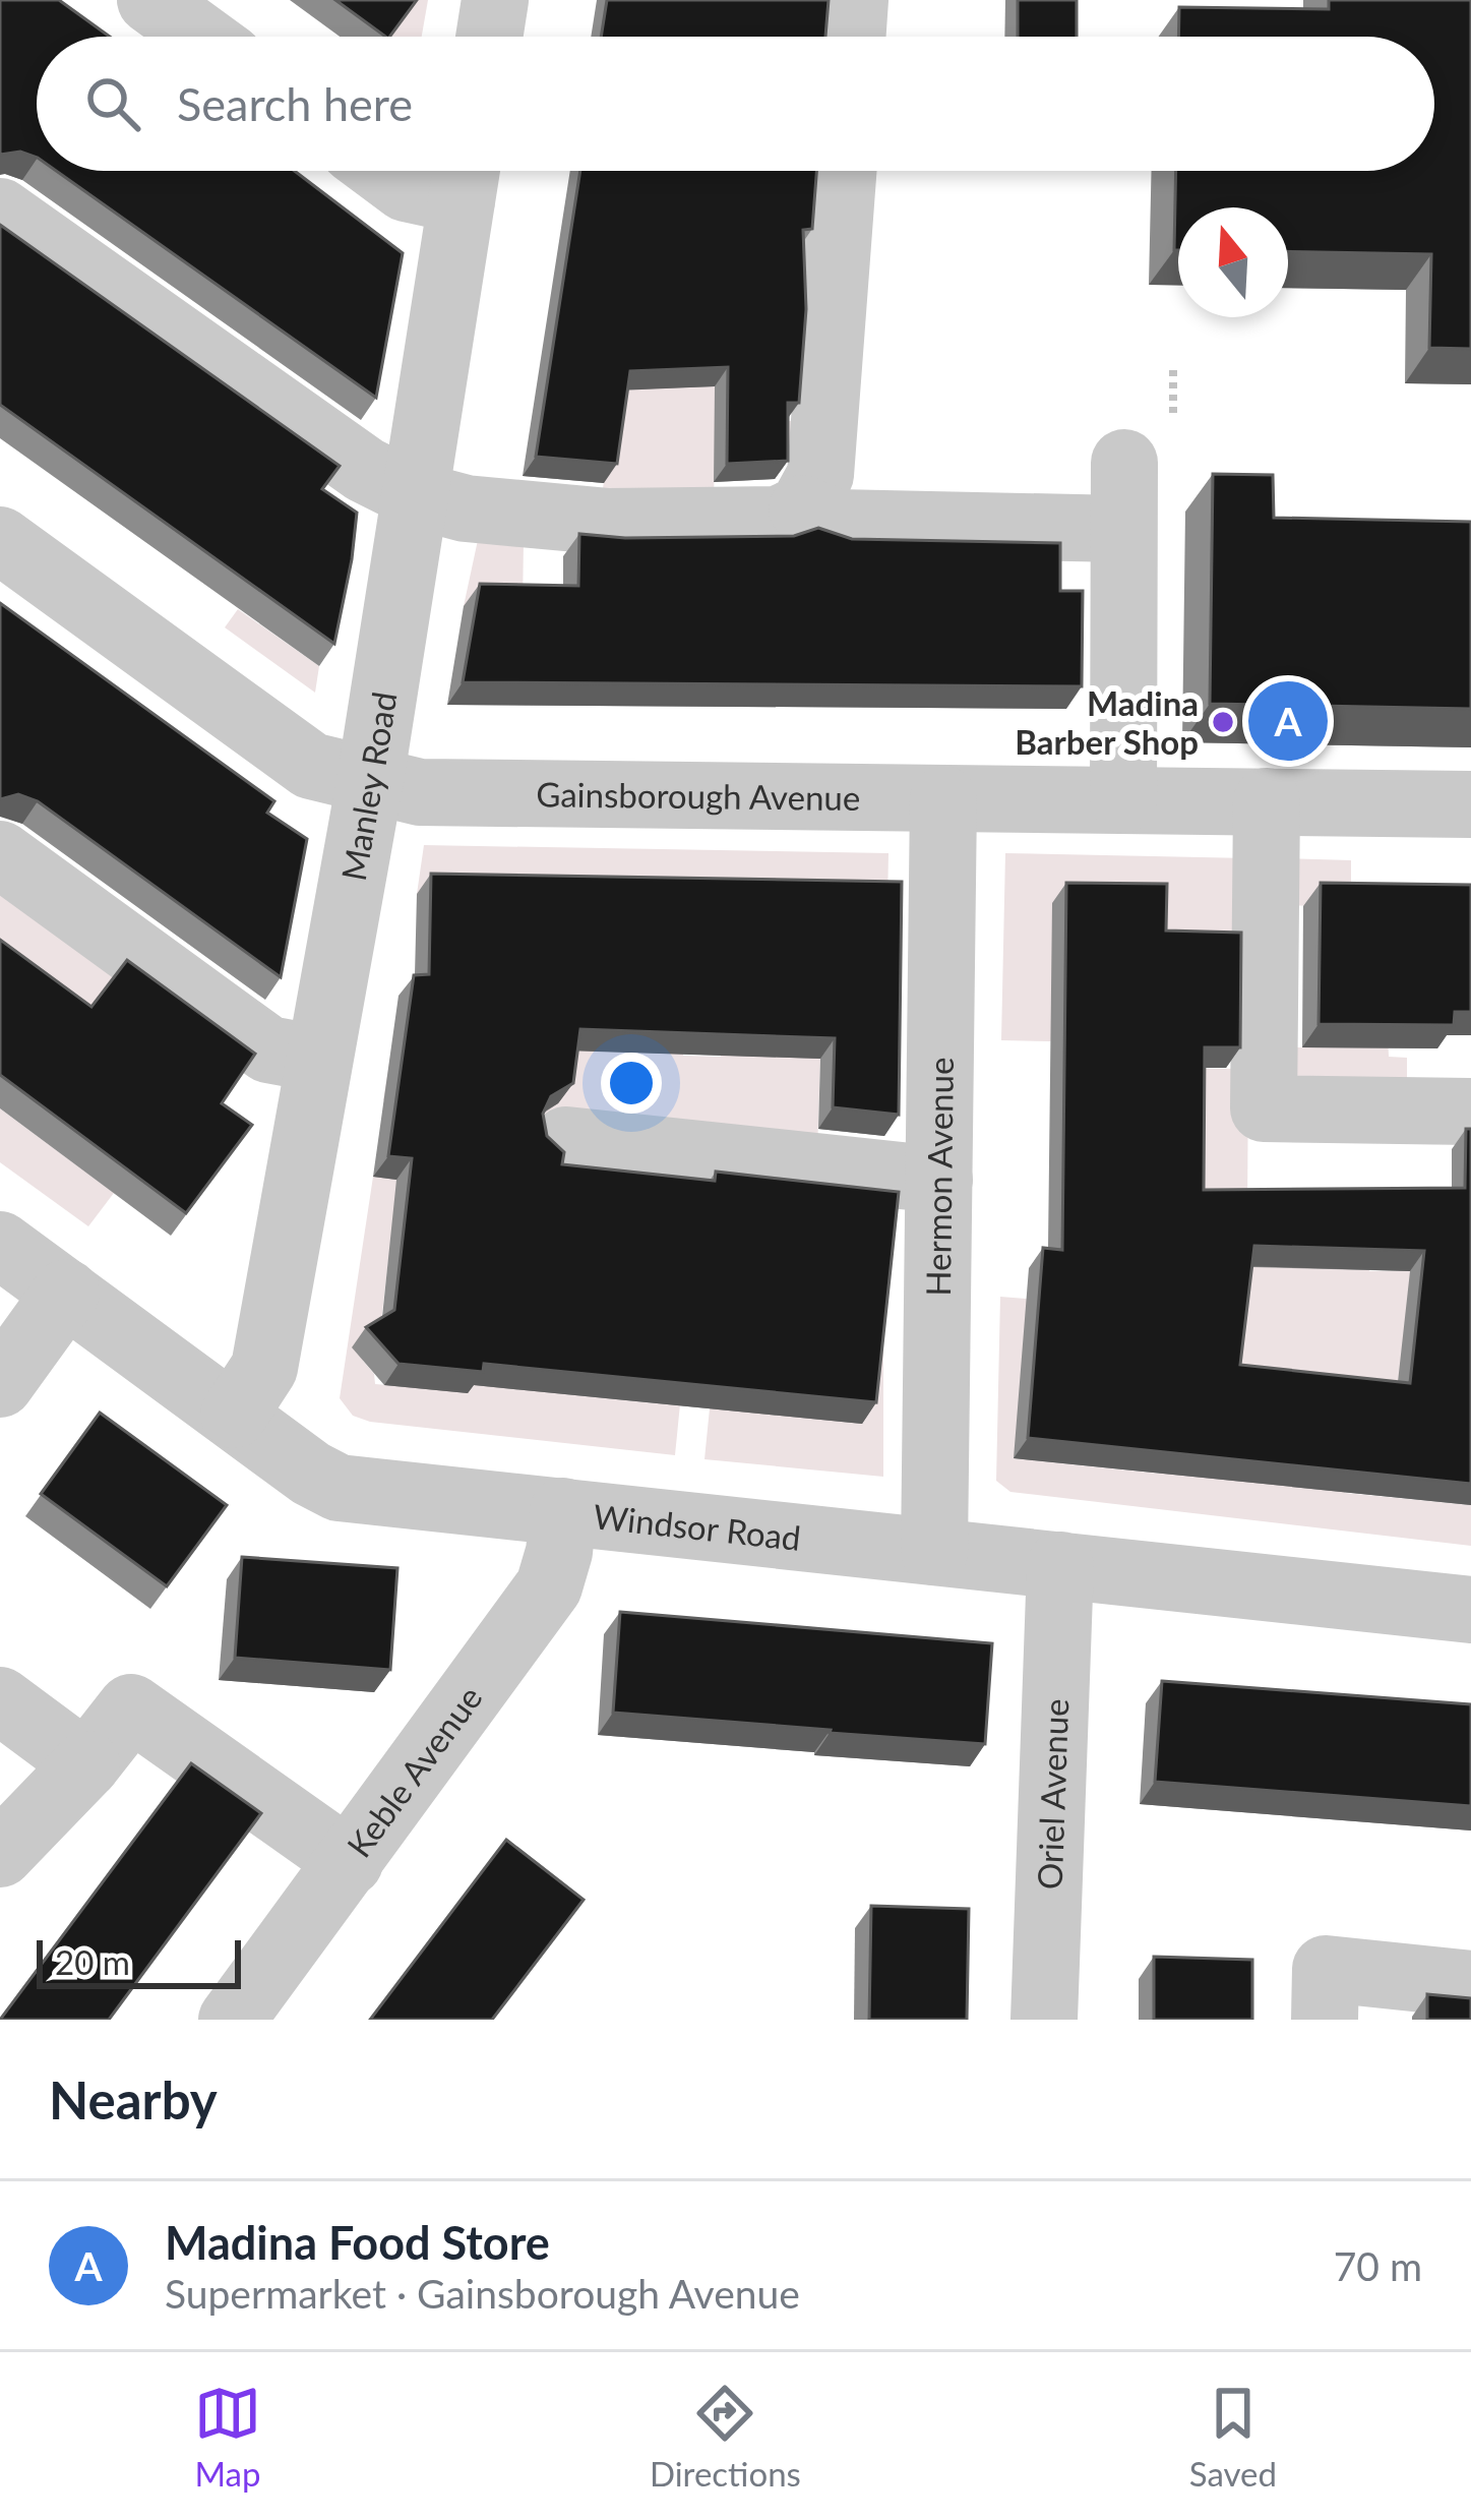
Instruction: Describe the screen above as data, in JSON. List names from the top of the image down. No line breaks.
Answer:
{"streets":{"street":["Manley Road","Gainsborough Avenue","Hermon Avenue","Windsor Road","Keble Avenue","Oriel Avenue"]},"crossings":[["Manley Road","Gainsborough Avenue"],["Manley Road","Windsor Road"],["Gainsborough Avenue","Hermon Avenue"],["Hermon Avenue","Windsor Road"],["Windsor Road","Keble Avenue"],["Windsor Road","Oriel Avenue"]],"places":["Madina Barber Shop"],"scale_bar":"20 m","north":"top","page":{"search":"Search here","pins":"A","scale":"20 m","heading":"Nearby","list":[{"mark":"A","name":"Madina Food Store","note":"Supermarket · Gainsborough Avenue","value":"70 m"}],"nav":["Map","Directions","Saved"]}}
